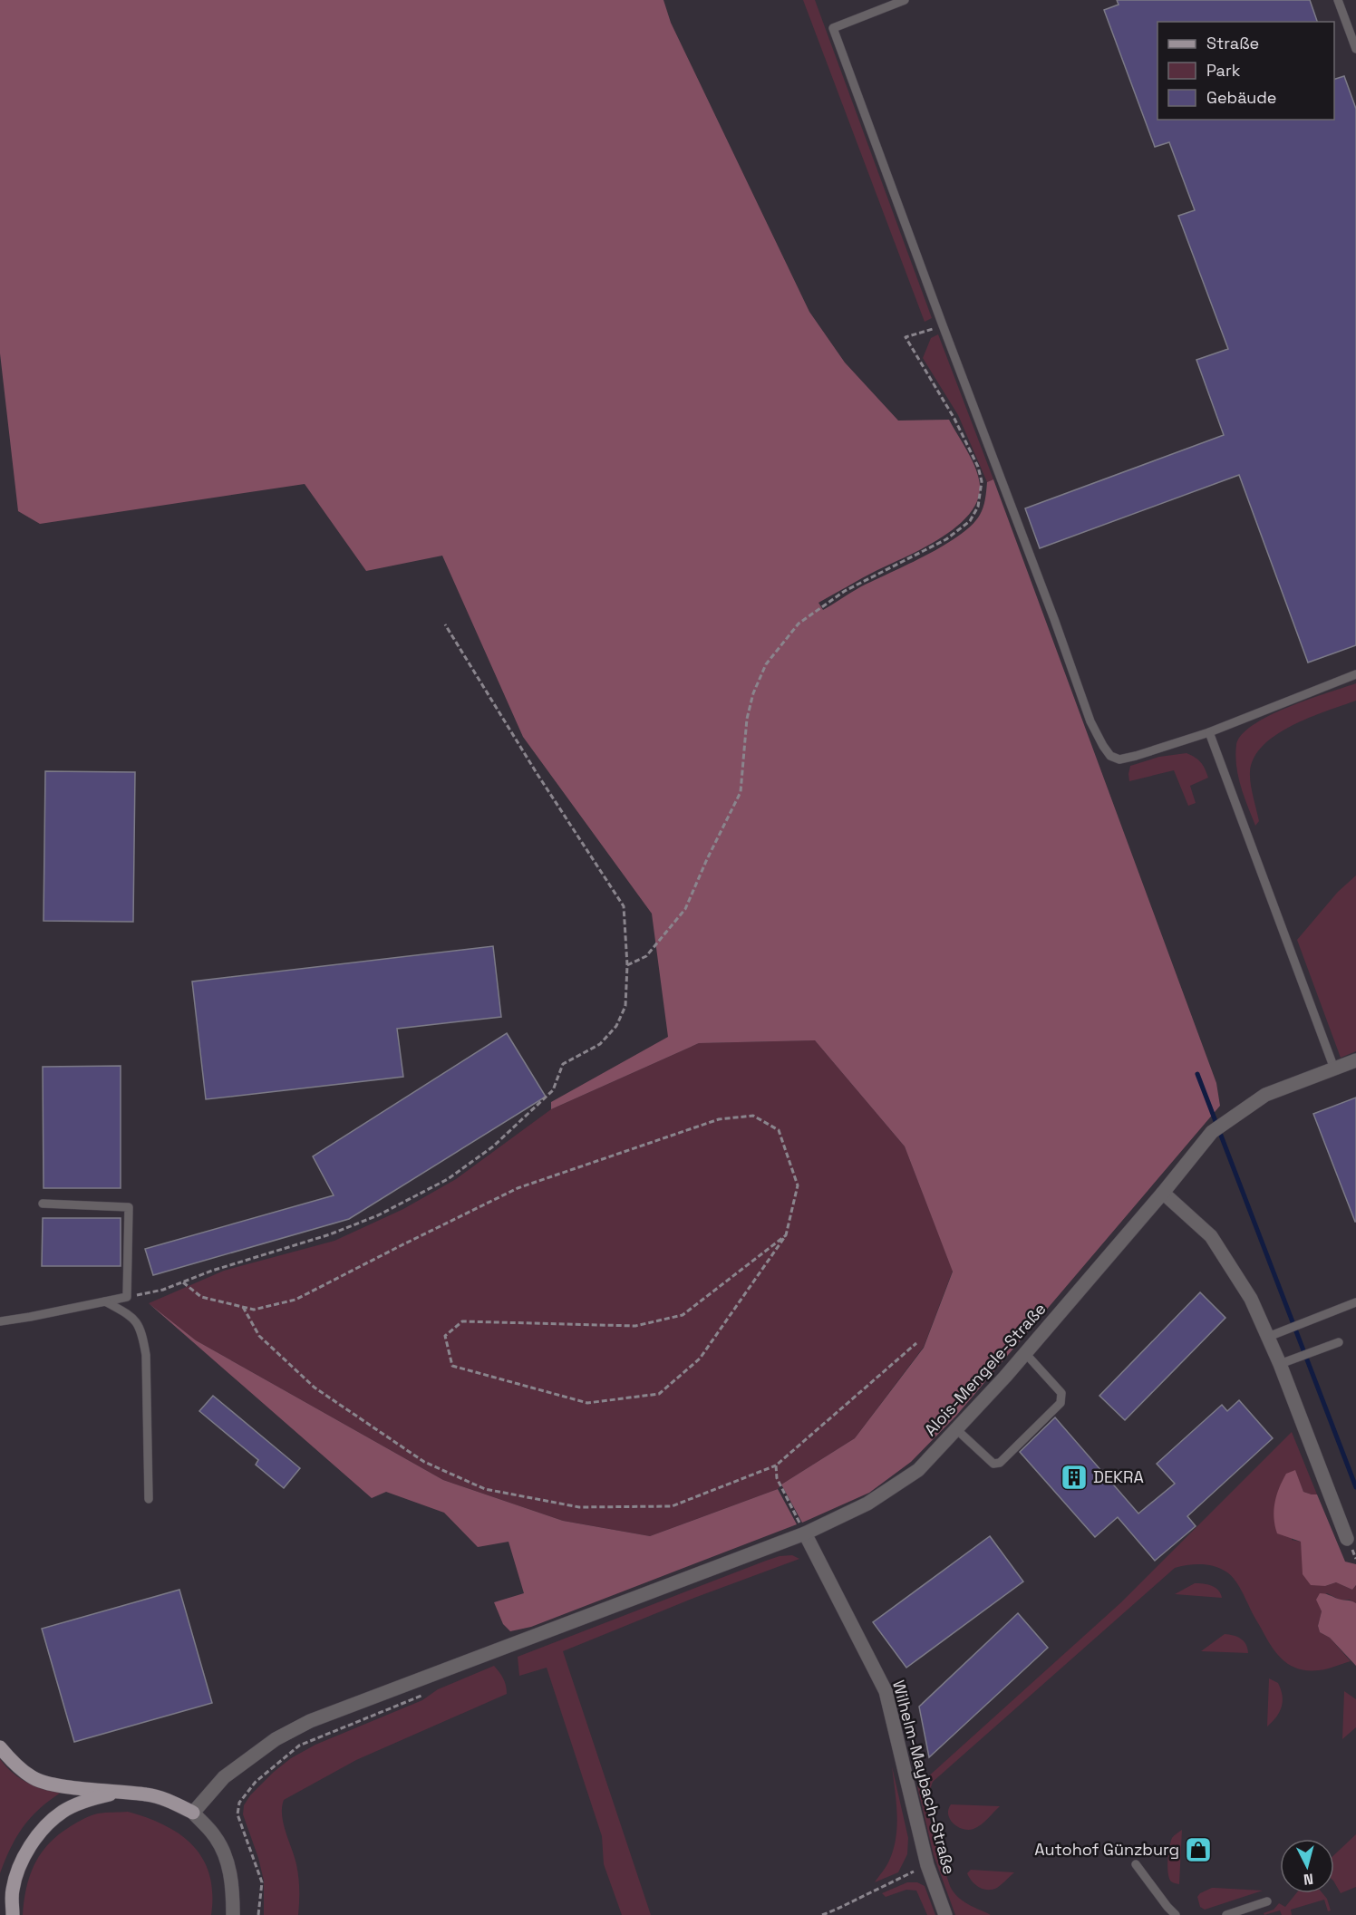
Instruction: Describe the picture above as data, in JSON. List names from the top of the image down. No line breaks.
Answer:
{"streets":{"street":["Alois-Mengele-Straße","Wilhelm-Maybach-Straße"]},"crossings":[["Alois-Mengele-Straße","Wilhelm-Maybach-Straße"]],"places":{"building":["DEKRA"],"shop":["Autohof Günzburg"]},"legend":["Straße","Park","Gebäude"],"north":"bottom"}
